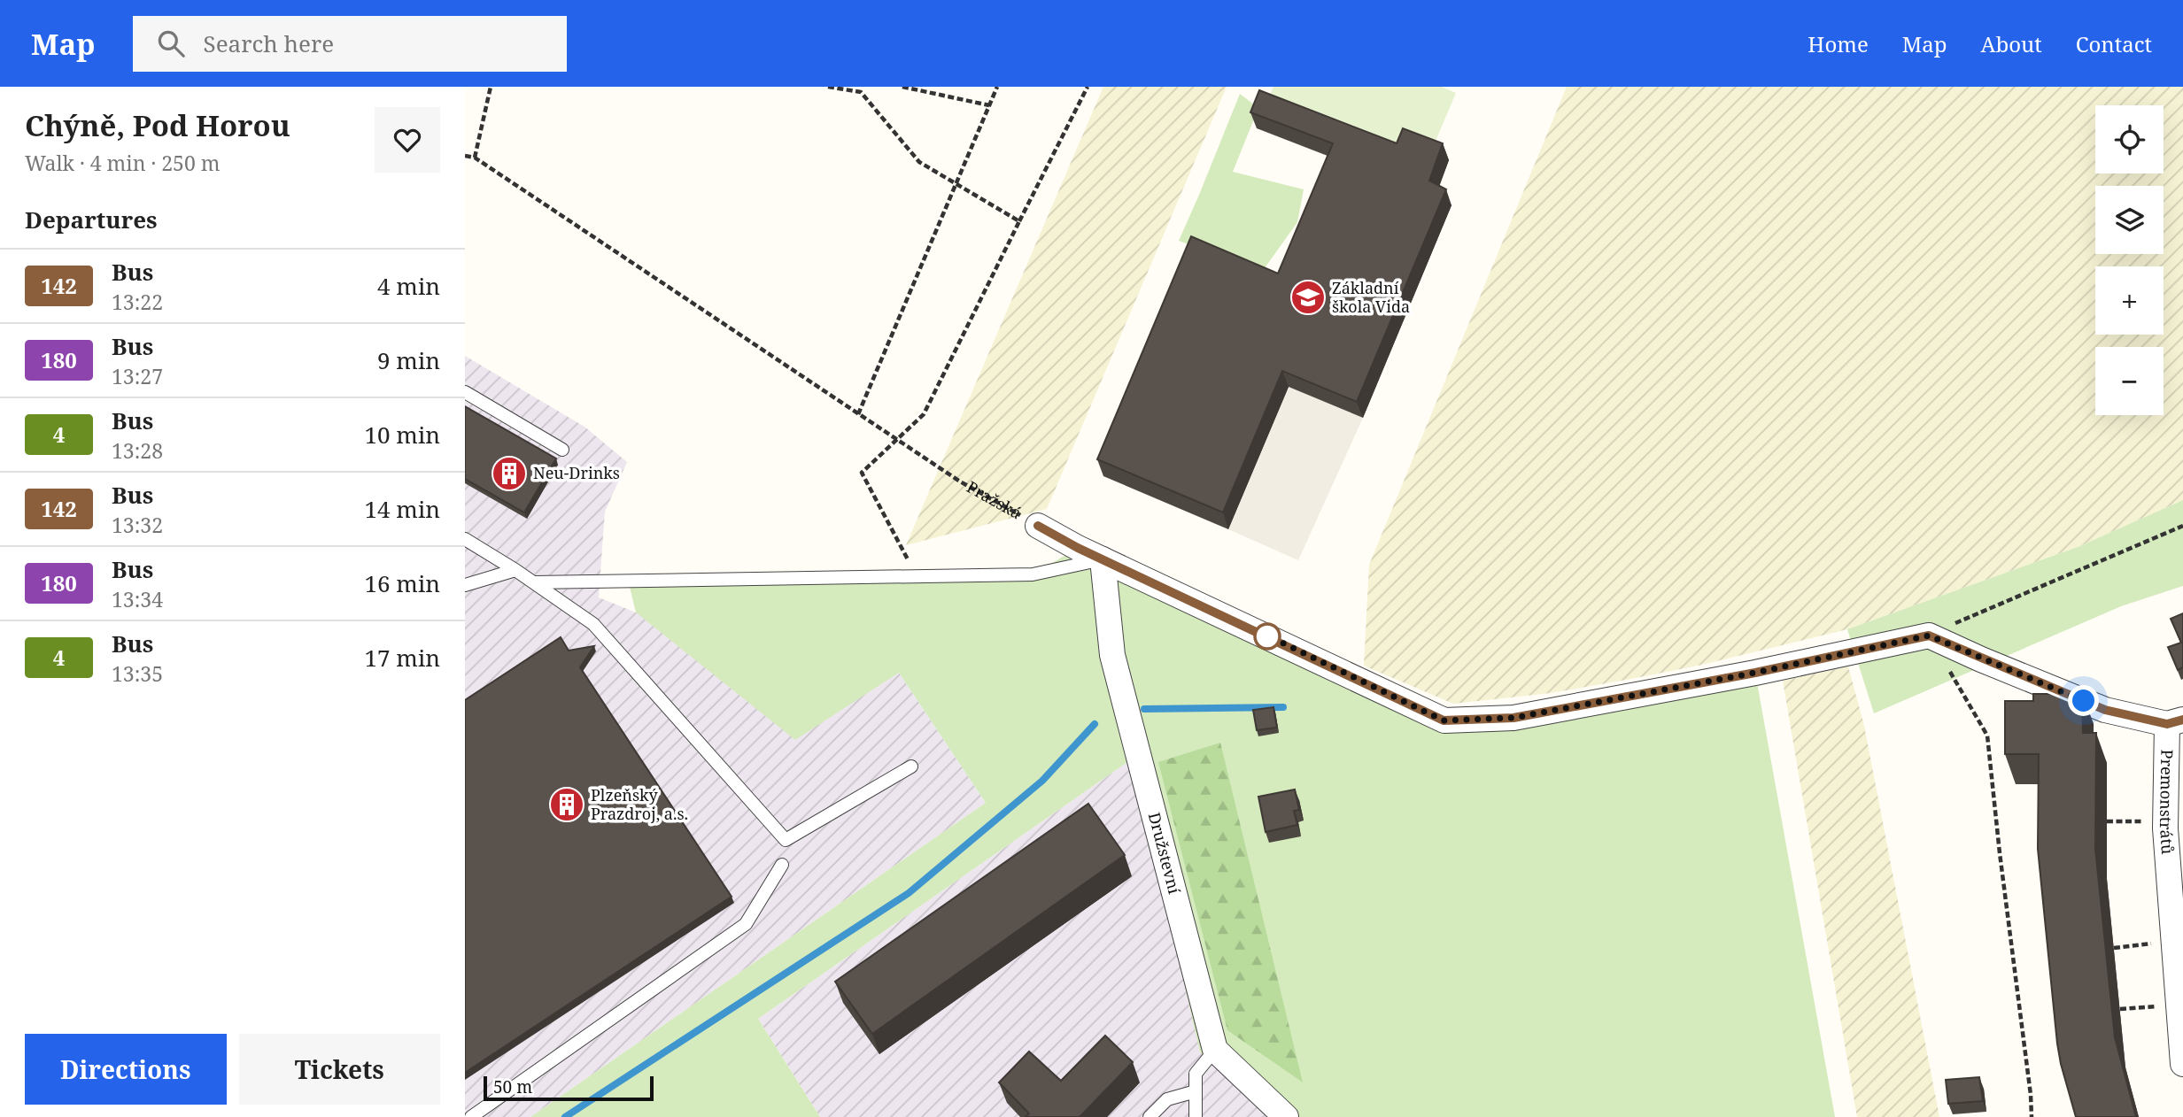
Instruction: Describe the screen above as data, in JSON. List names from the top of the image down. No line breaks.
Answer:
{"streets":{"street":["Pražská","Premonstrátů","Družstevní"]},"crossings":[["Pražská","Družstevní"]],"places":{"school or university":["Základní škola Vida"],"building":["Neu-Drinks","Plzeňský Prazdroj, a.s."]},"lines":["bus line 142"],"scale_bar":"50 m","page":{"header":"Map","search":"Search here","nav":["Home","Map","About","Contact"],"heading":[["Chýně, Pod Horou","Walk · 4 min · 250 m"],"Departures"],"map_buttons":["+","−"],"list":[{"mark":"142","name":"Bus","note":"13:22","value":"4 min"},{"mark":"180","name":"Bus","note":"13:27","value":"9 min"},{"mark":"4","name":"Bus","note":"13:28","value":"10 min"},{"mark":"142","name":"Bus","note":"13:32","value":"14 min"},{"mark":"180","name":"Bus","note":"13:34","value":"16 min"},{"mark":"4","name":"Bus","note":"13:35","value":"17 min"}],"buttons":["Directions","Tickets"],"scale":"50 m"}}
